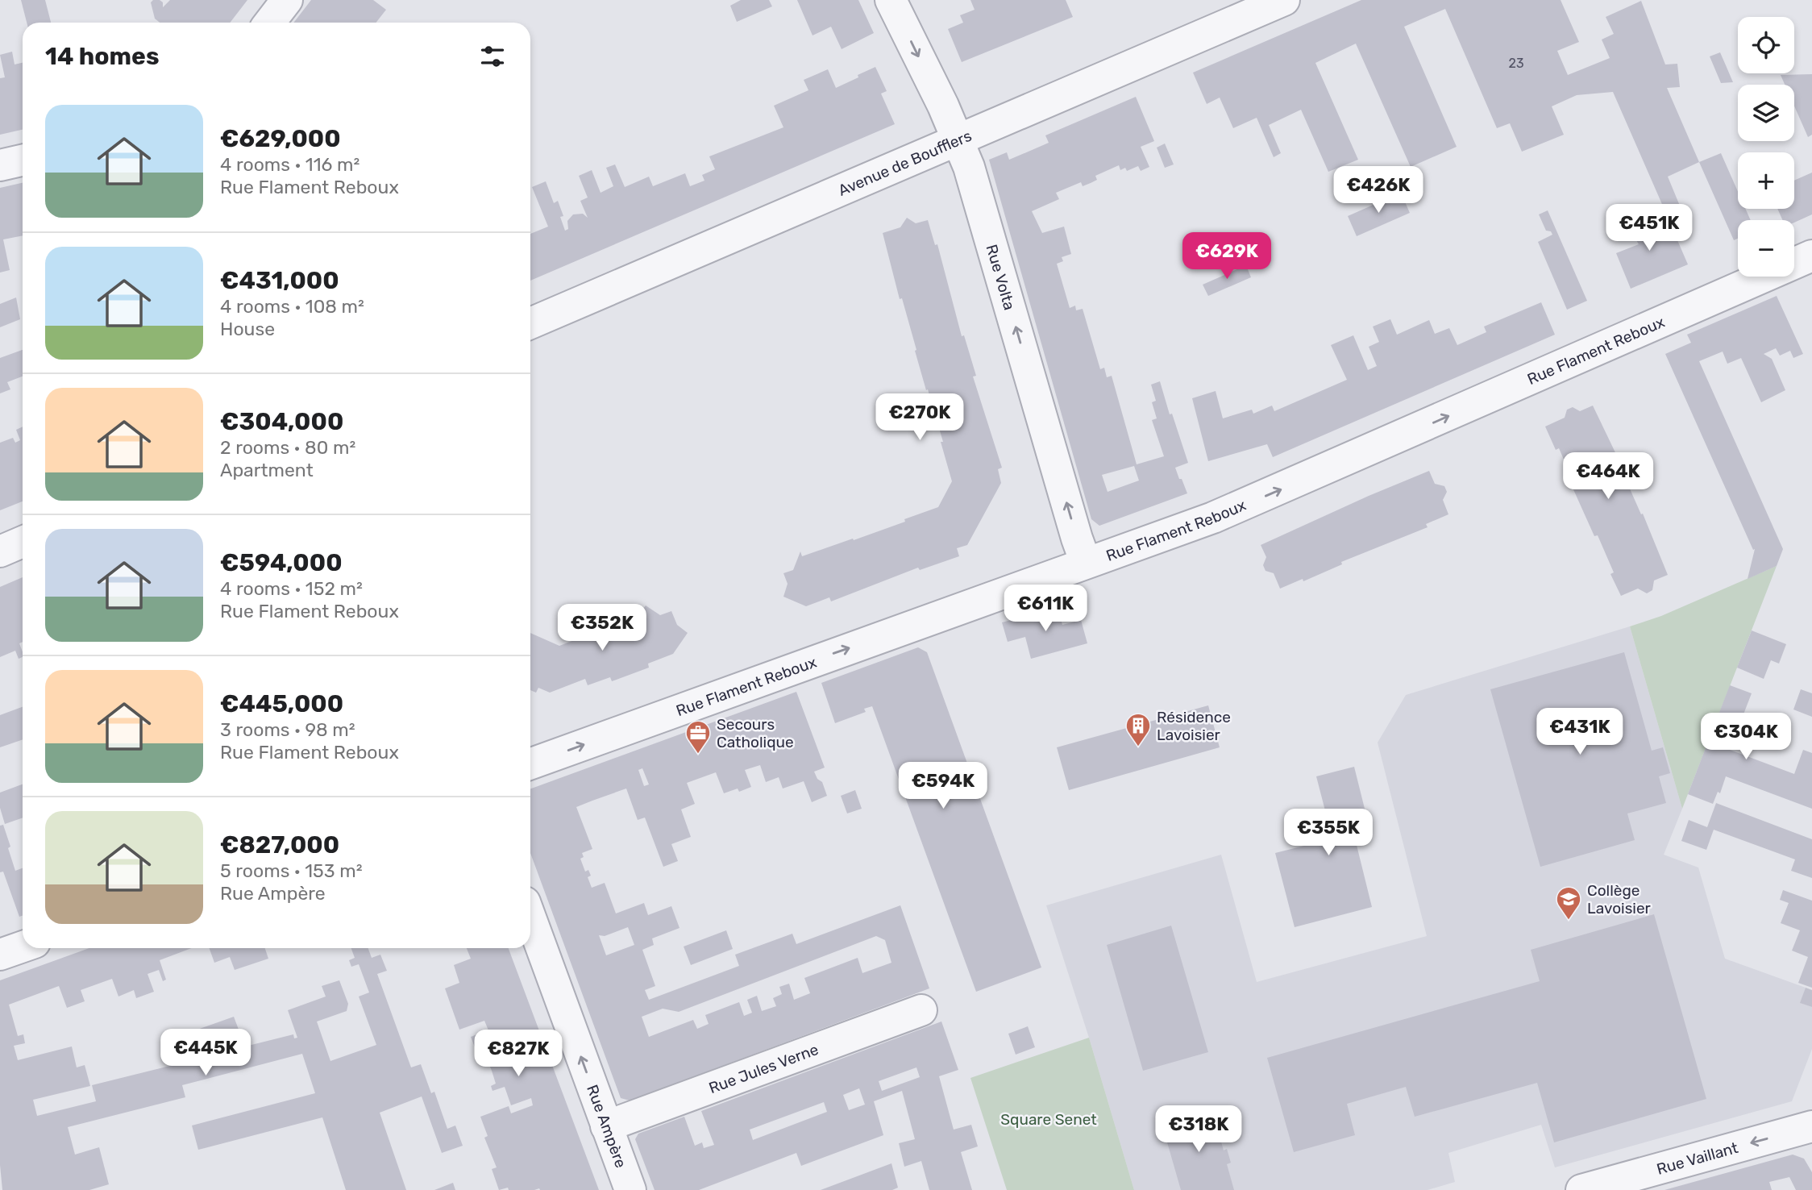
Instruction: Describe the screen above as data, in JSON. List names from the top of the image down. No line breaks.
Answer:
{"streets":{"street":["Avenue de Boufflers","Rue Volta","Rue Flament Reboux","Rue Jules Verne","Rue Ampère","Rue Vaillant"]},"crossings":[["Avenue de Boufflers","Rue Volta"],["Rue Volta","Rue Flament Reboux"],["Rue Jules Verne","Rue Ampère"]],"one_way":["Rue Flament Reboux","Rue Ampère","Rue Vaillant"],"parks":["Square Senet"],"places":{"building":["Résidence Lavoisier"],"office":["Secours Catholique"],"school or university":["Collège Lavoisier"]},"house_numbers":["23"],"page":{"map_buttons":["+","−"],"heading":"14 homes","list":[{"name":"€629,000","note":"4 rooms · 116 m² · Rue Flament Reboux"},{"name":"€431,000","note":"4 rooms · 108 m² · House"},{"name":"€304,000","note":"2 rooms · 80 m² · Apartment"},{"name":"€594,000","note":"4 rooms · 152 m² · Rue Flament Reboux"},{"name":"€445,000","note":"3 rooms · 98 m² · Rue Flament Reboux"},{"name":"€827,000","note":"5 rooms · 153 m² · Rue Ampère"}],"price":["€426K","€451K","€629K","€270K","€464K","€611K","€352K","€431K","€304K","€594K","€355K","€445K","€827K","€318K"]}}
